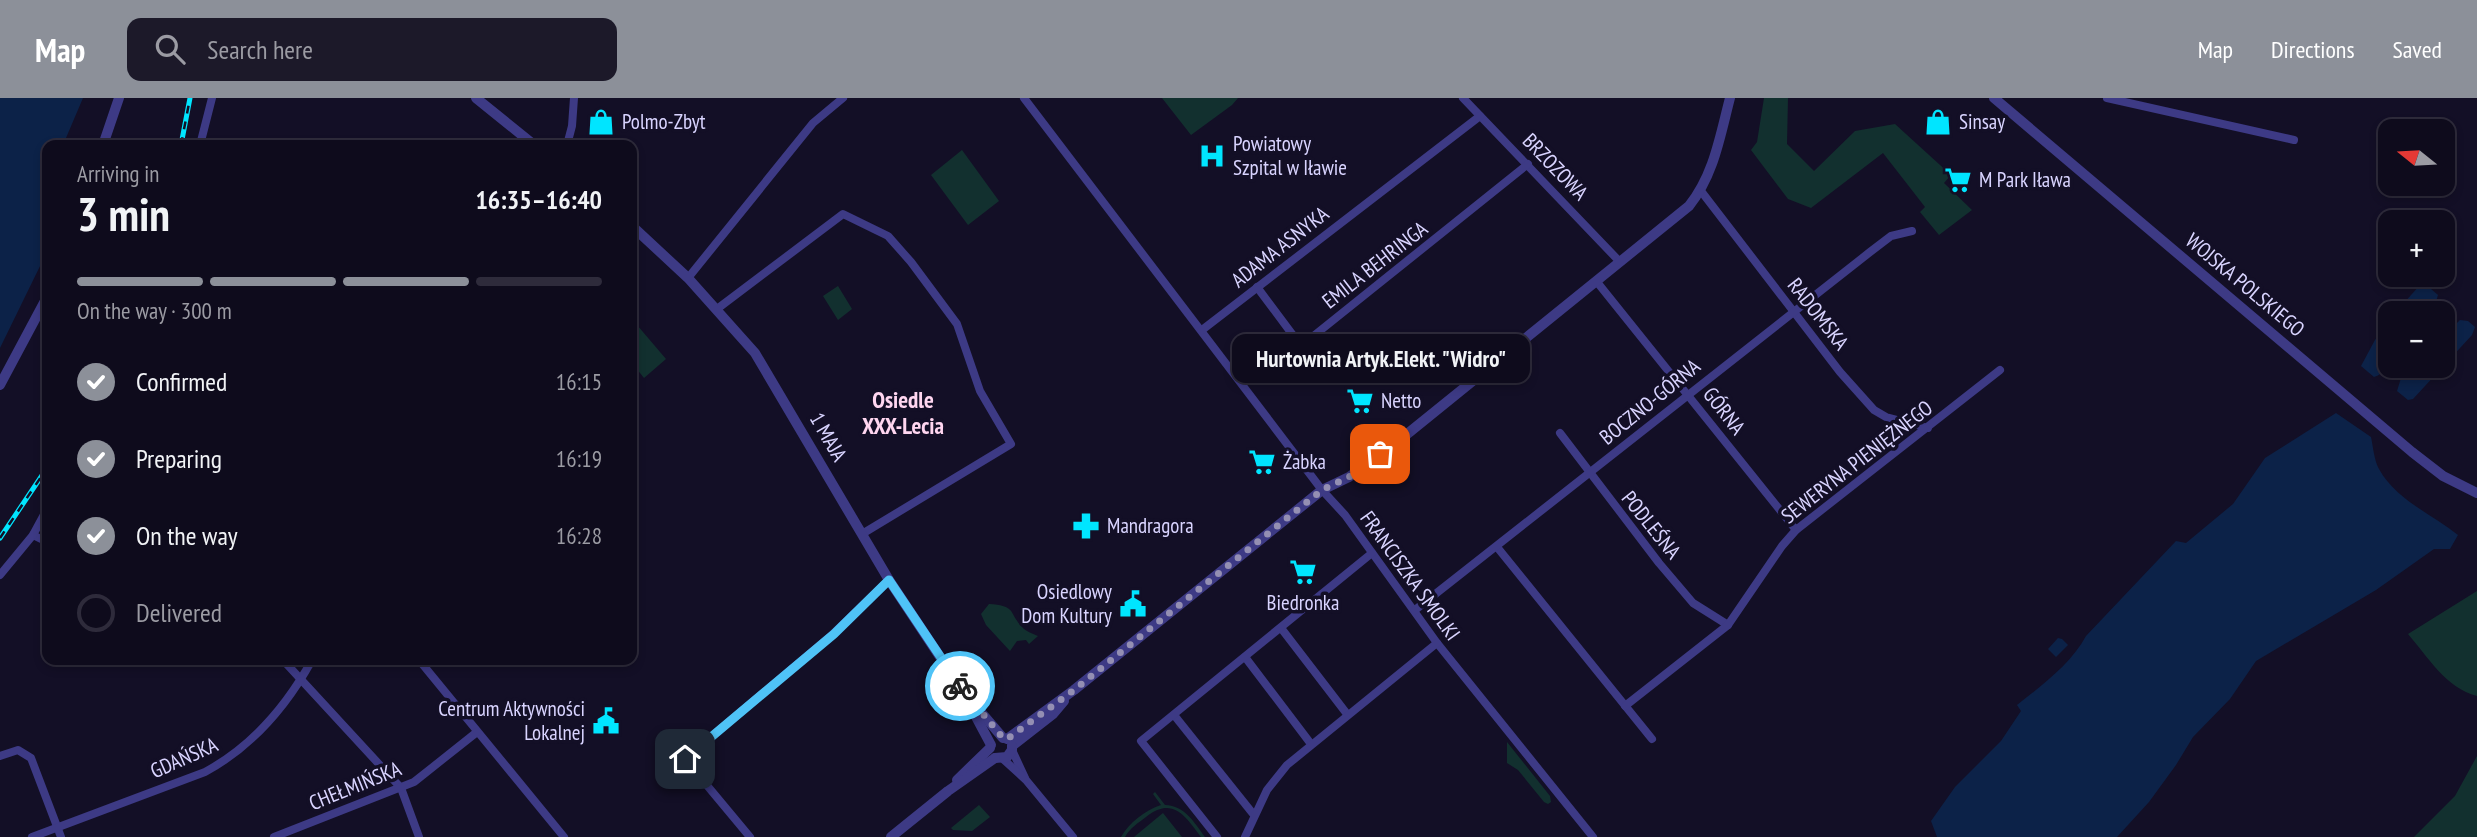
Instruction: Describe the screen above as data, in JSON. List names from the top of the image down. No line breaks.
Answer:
{"streets":{"street":["BRZOZOWA","ADAMA ASNYKA","EMILA BEHRINGA","WOJSKA POLSKIEGO","RADOMSKA","BOCZNO-GÓRNA","GÓRNA","1 MAJA","SEWERYNA PIENIĘŻNEGO","PODLEŚNA","FRANCISZKA SMOLKI","GDAŃSKA","CHEŁMIŃSKA"]},"crossings":[["BRZOZOWA","ADAMA ASNYKA"],["BRZOZOWA","EMILA BEHRINGA"],["ADAMA ASNYKA","EMILA BEHRINGA"],["ADAMA ASNYKA","FRANCISZKA SMOLKI"],["RADOMSKA","BOCZNO-GÓRNA"],["RADOMSKA","SEWERYNA PIENIĘŻNEGO"],["BOCZNO-GÓRNA","GÓRNA"],["BOCZNO-GÓRNA","PODLEŚNA"],["BOCZNO-GÓRNA","FRANCISZKA SMOLKI"],["GÓRNA","SEWERYNA PIENIĘŻNEGO"],["SEWERYNA PIENIĘŻNEGO","PODLEŚNA"]],"districts":["Osiedle XXX-Lecia"],"places":{"shop":["Polmo-Zbyt","Sinsay"],"hospital":["Powiatowy Szpital w Iławie"],"supermarket":["M Park Iława","Netto","Żabka","Biedronka"],"other":["Hurtownia Artyk.Elekt. \"Widro\""],"pharmacy":["Mandragora"],"public building":["Osiedlowy Dom Kultury","Centrum Aktywności Lokalnej"]},"north":"left","page":{"header":"Map","search":"Search here","nav":["Map","Directions","Saved"],"map_buttons":["+","−"],"heading":["3 min","Arriving in","16:35–16:40"],"bar":"On the way · 300 m","bubble":"Hurtownia Artyk.Elekt. \"Widro\"","list":[["Confirmed","16:15"],["Preparing","16:19"],["On the way","16:28"],"Delivered"]}}
